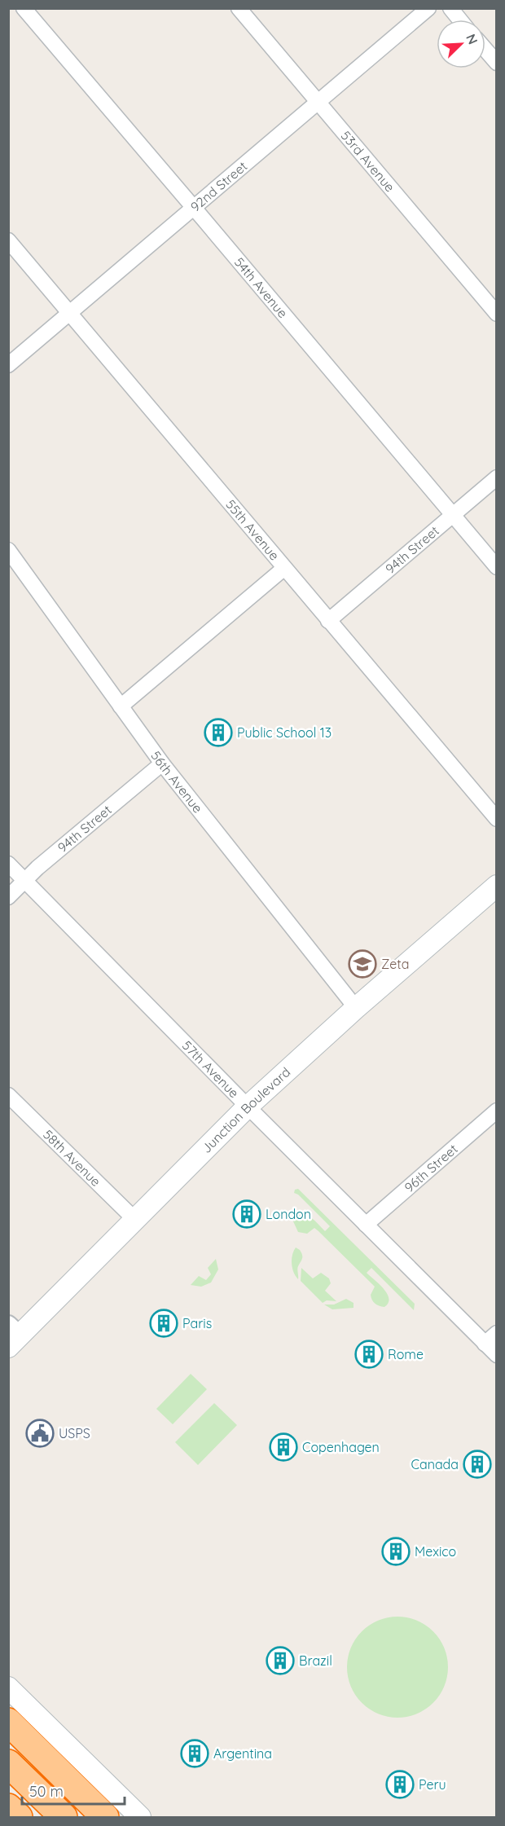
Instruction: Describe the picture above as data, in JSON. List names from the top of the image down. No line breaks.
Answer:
{"streets":{"main road":["Junction Boulevard"],"street":["53rd Avenue","92nd Street","54th Avenue","55th Avenue","94th Street","56th Avenue","57th Avenue","58th Avenue","96th Street"]},"crossings":[["53rd Avenue","92nd Street"],["92nd Street","54th Avenue"],["92nd Street","55th Avenue"],["54th Avenue","94th Street"],["55th Avenue","94th Street"],["94th Street","56th Avenue"],["94th Street","57th Avenue"],["56th Avenue","Junction Boulevard"],["57th Avenue","Junction Boulevard"],["57th Avenue","96th Street"],["Junction Boulevard","58th Avenue"]],"places":{"building":["Public School 13","London","Paris","Rome","Copenhagen","Canada","Mexico","Brazil","Argentina","Peru"],"school or university":["Zeta"],"public building":["USPS"]},"scale_bar":"50 m","north":"top right"}
